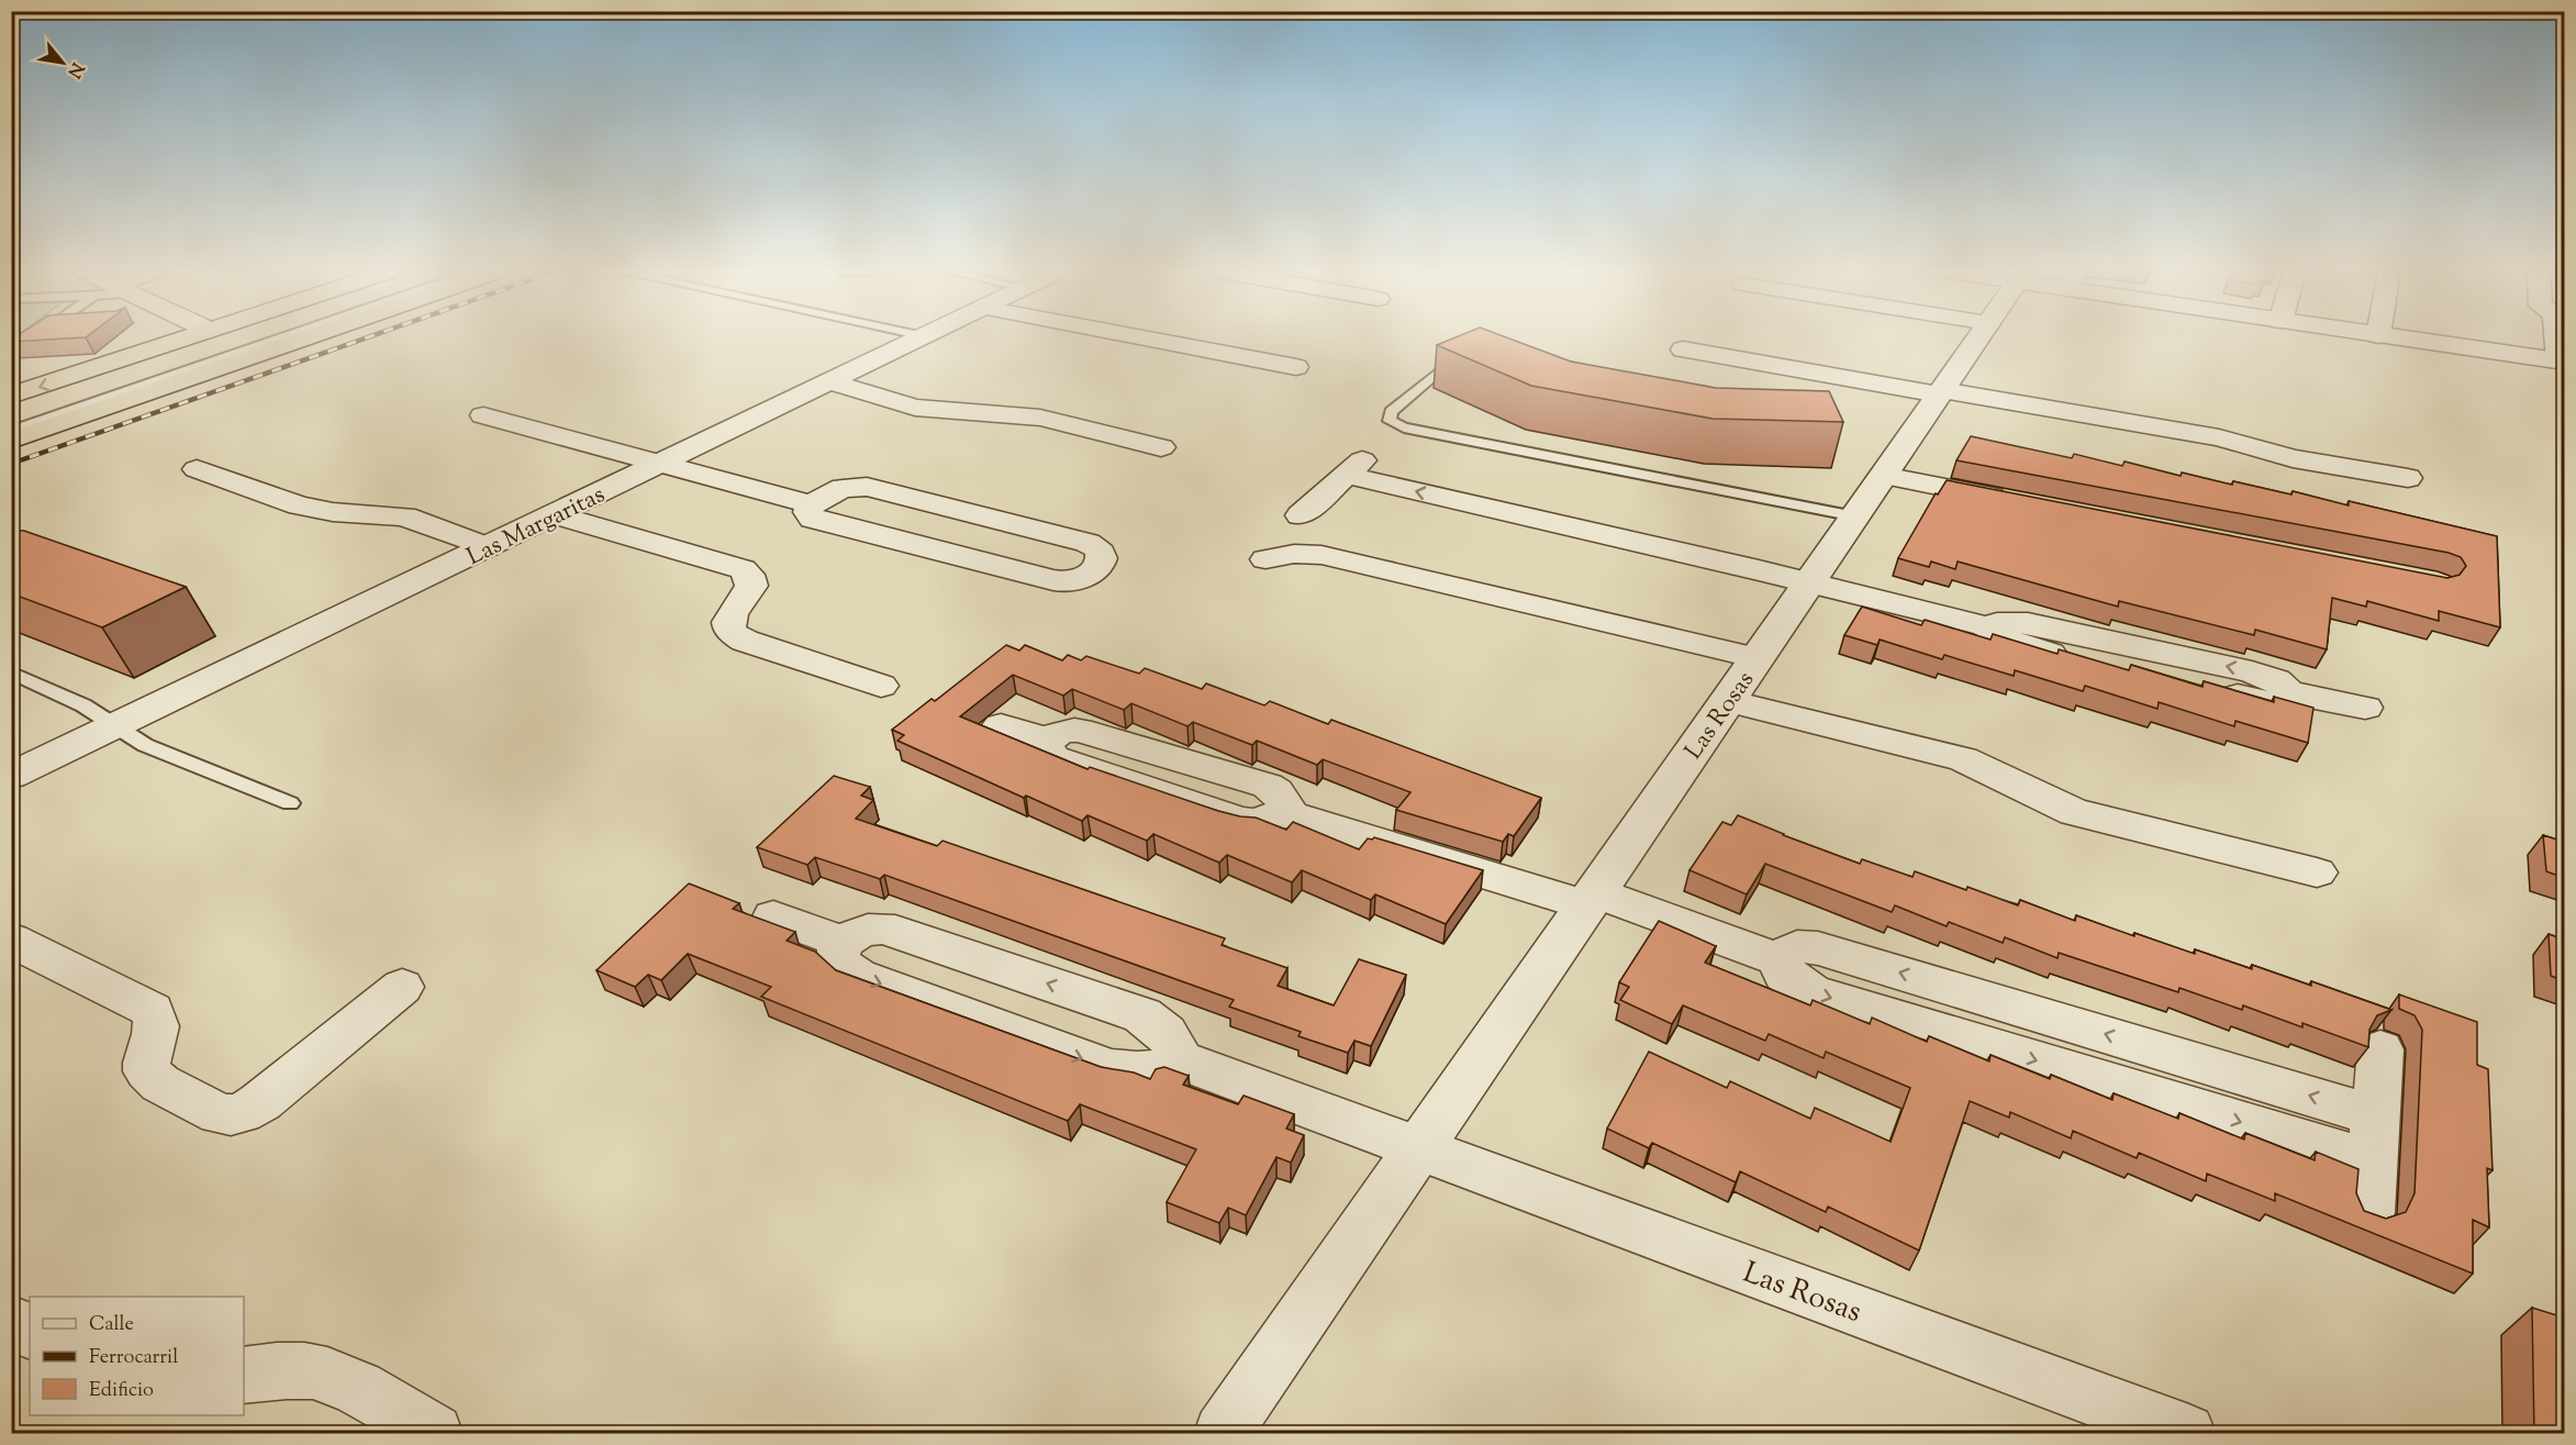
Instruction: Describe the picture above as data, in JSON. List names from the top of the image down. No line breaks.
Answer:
{"streets":{"street":["Las Margaritas","Las Rosas"]},"legend":["Calle","Ferrocarril","Edificio"],"north":"bottom right"}
